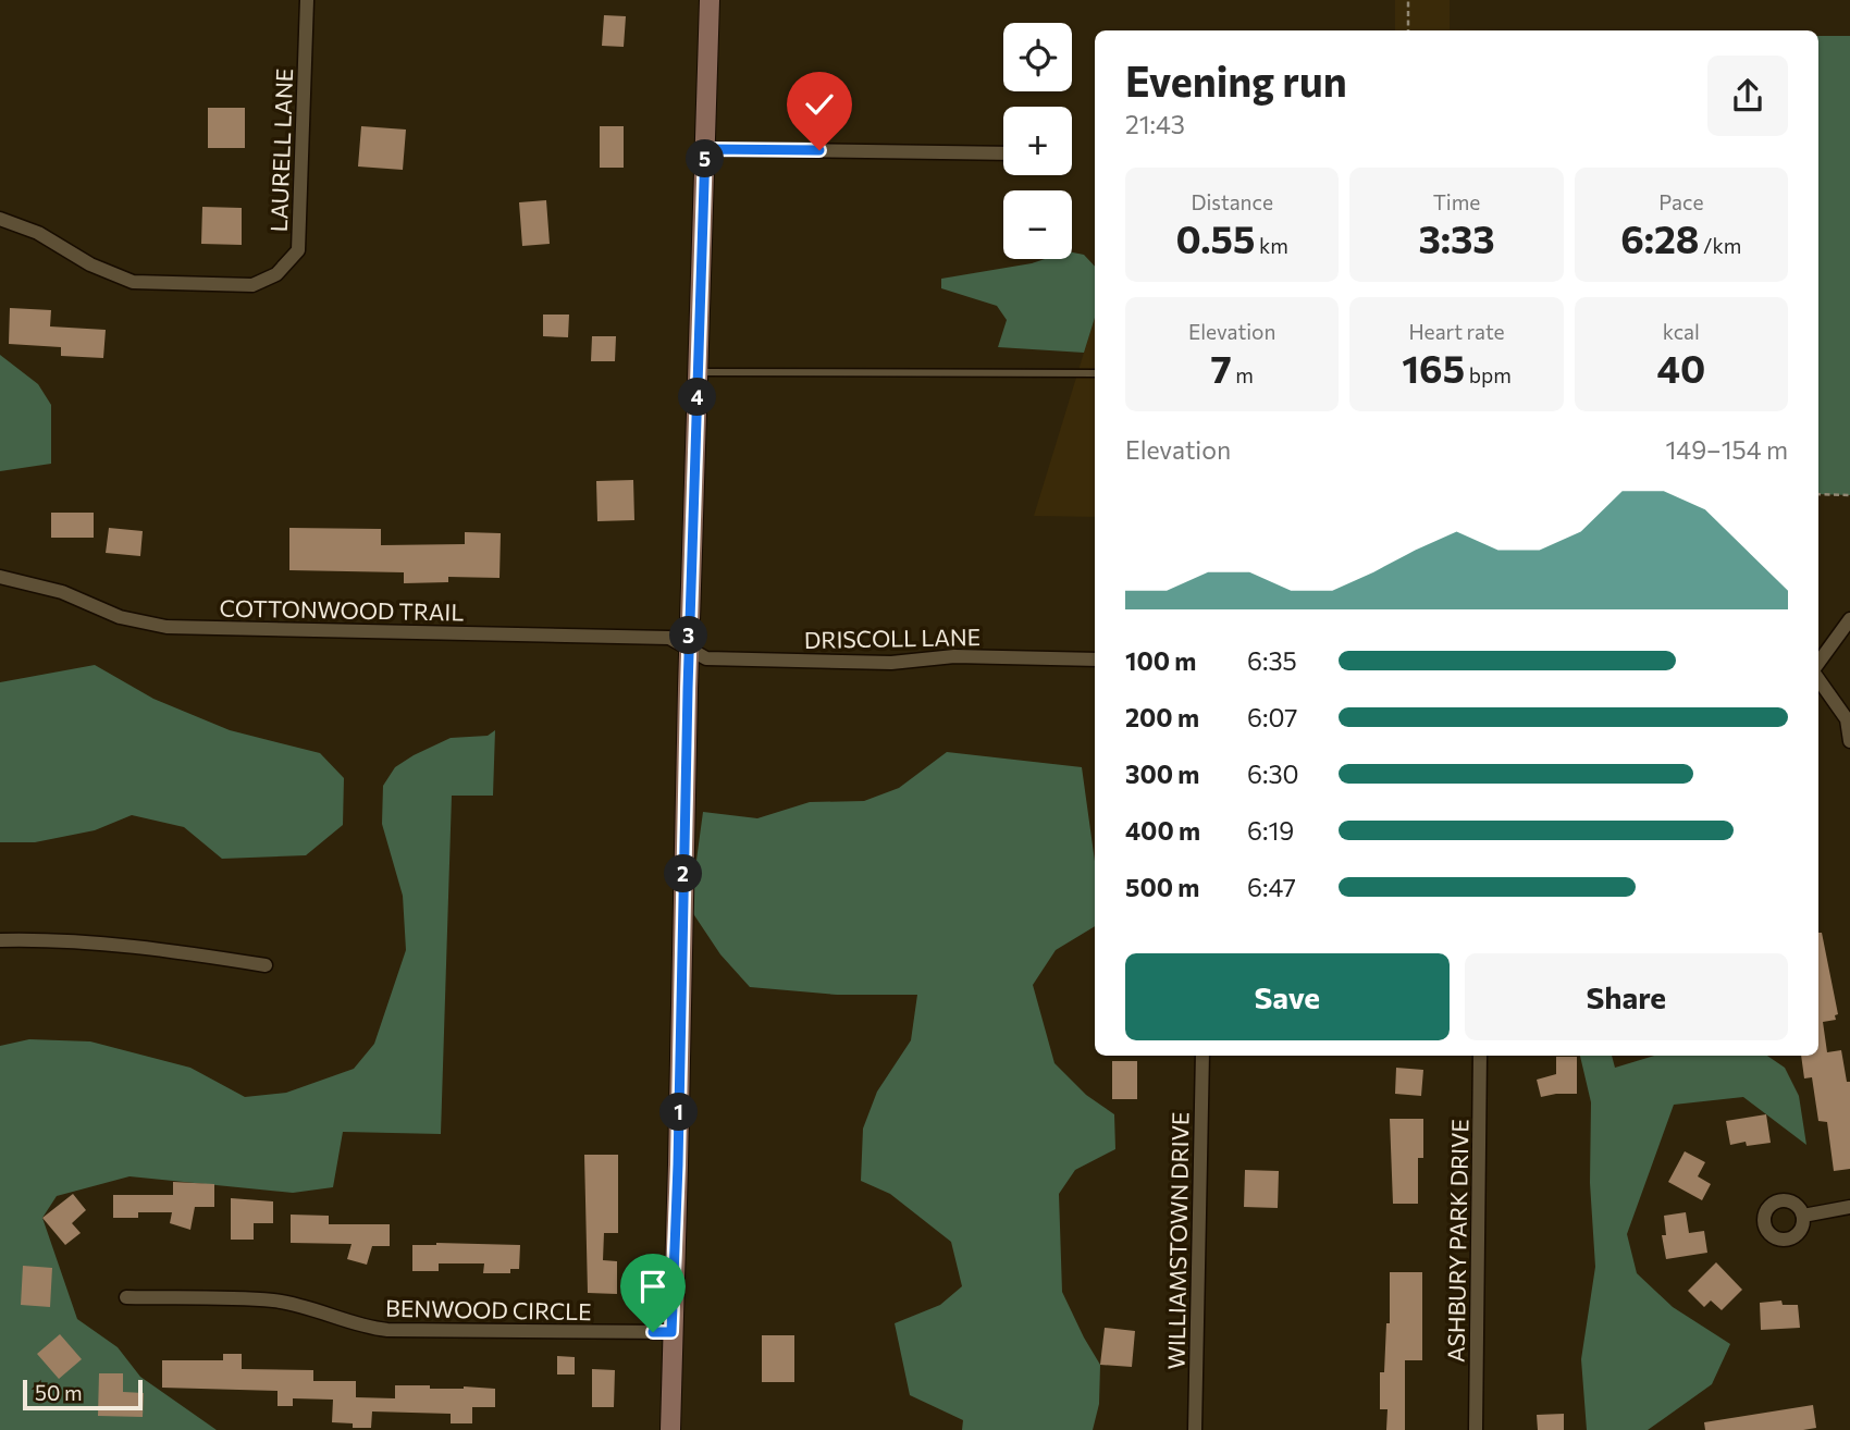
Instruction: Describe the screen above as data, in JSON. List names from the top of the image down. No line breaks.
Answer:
{"streets":{"street":["LAURELL LANE","COTTONWOOD TRAIL","DRISCOLL LANE","WILLIAMSTOWN DRIVE","ASHBURY PARK DRIVE","BENWOOD CIRCLE"]},"crossings":[["COTTONWOOD TRAIL","DRISCOLL LANE"]],"scale_bar":"50 m","page":{"map_buttons":["+","−"],"heading":["Evening run","21:43"],"pins":["5","4","3","2","1"],"stats":[["Distance","0.55 km"],["Time","3:33"],["Pace","6:28 /km"],["Elevation","7 m"],["Heart rate","165 bpm"],["kcal","40"]],"chart":["Elevation","149–154 m"],"list":[{"name":"100 m","note":"6:35"},{"name":"200 m","note":"6:07"},{"name":"300 m","note":"6:30"},{"name":"400 m","note":"6:19"},{"name":"500 m","note":"6:47"}],"buttons":["Save","Share"],"scale":"50 m"}}
